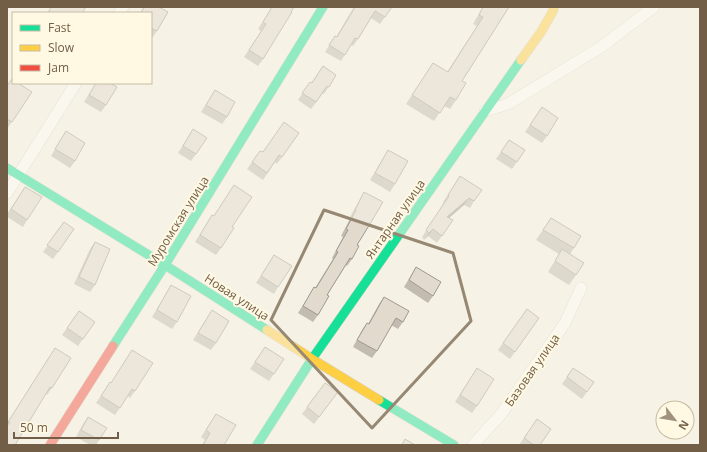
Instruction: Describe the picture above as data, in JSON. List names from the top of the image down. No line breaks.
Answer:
{"streets":{"street":["Янтарная улица","Муромская улица","Новая улица","Базовая улица"]},"crossings":[["Янтарная улица","Новая улица"],["Муромская улица","Новая улица"]],"legend":["Fast","Slow","Jam"],"scale_bar":"50 m","north":"bottom right"}
